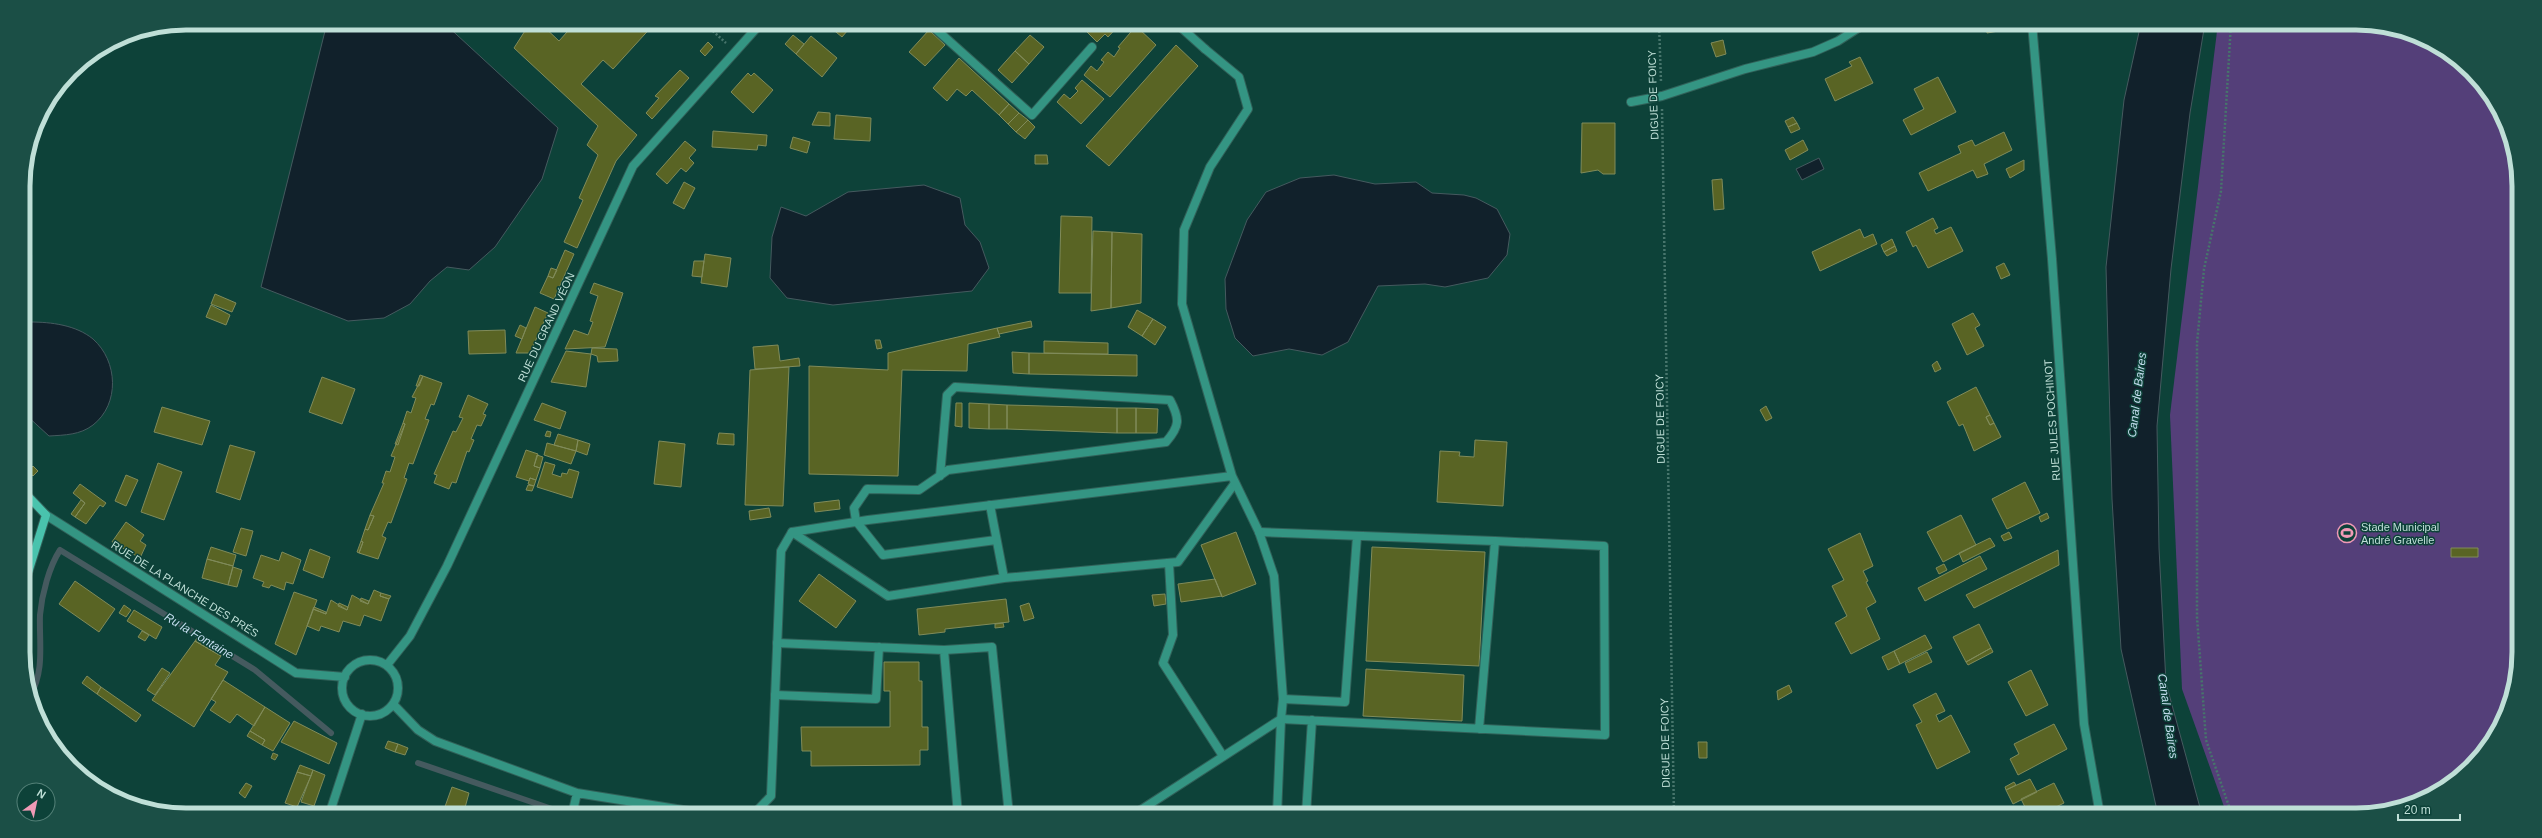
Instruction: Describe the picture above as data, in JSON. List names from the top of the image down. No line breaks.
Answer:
{"streets":{"street":["RUE DU GRAND VÉON","RUE JULES POCHINOT","RUE DE LA PLANCHE DES PRÉS"],"path":["DIGUE DE FOICY"]},"crossings":[["RUE DU GRAND VÉON","RUE DE LA PLANCHE DES PRÉS"]],"water":["Canal de Baires","Ru la Fontaine"],"places":{"sports":["Stade Municipal André Gravelle"]},"scale_bar":"20 m","north":"top right"}
